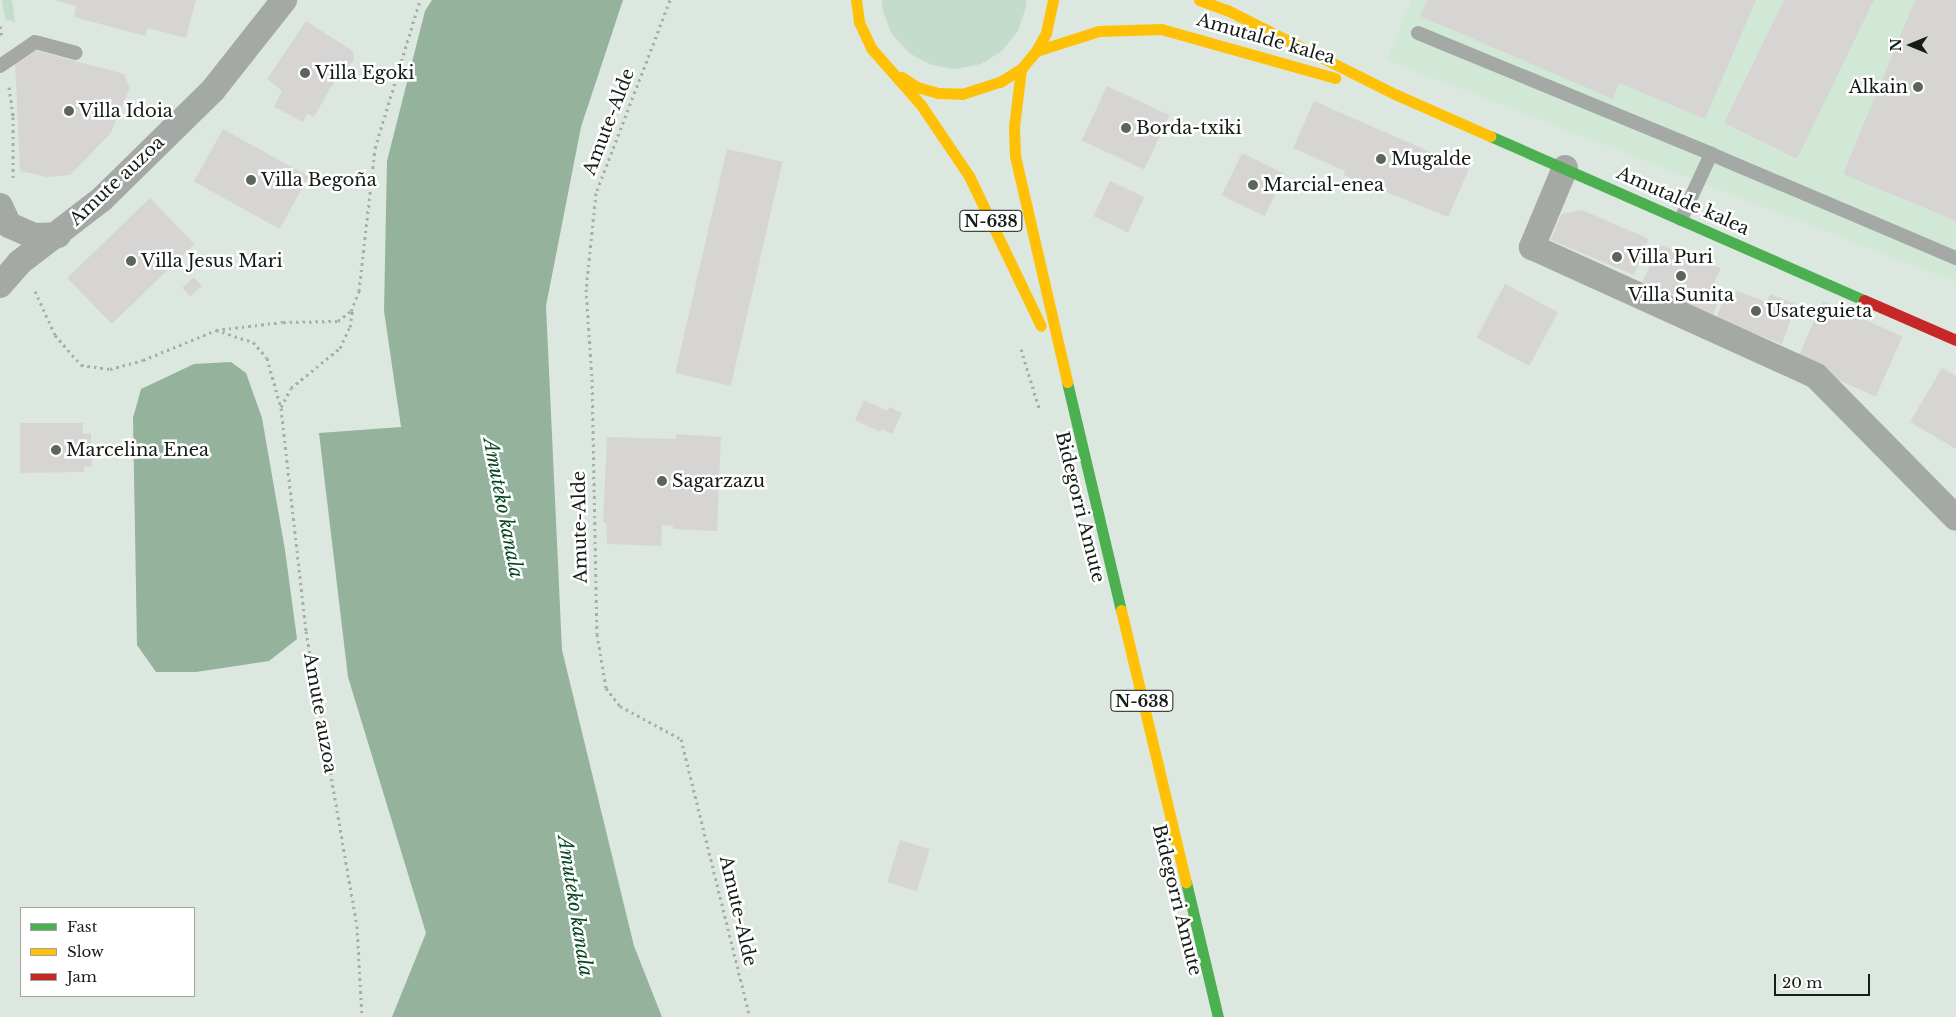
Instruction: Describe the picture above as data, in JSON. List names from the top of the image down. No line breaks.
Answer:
{"streets":{"main road":["Amutalde kalea","N-638"],"street":["Amute auzoa"],"path":["Amute-Alde","Bidegorri Amute"]},"crossings":[["Amutalde kalea","N-638"]],"water":["Amuteko kanala"],"places":["Villa Egoki","Alkain","Villa Idoia","Borda-txiki","Mugalde","Villa Begoña","Marcial-enea","Villa Puri","Villa Jesus Mari","Villa Sunita","Usateguieta","Marcelina Enea","Sagarzazu"],"legend":["Fast","Slow","Jam"],"scale_bar":"20 m","north":"left"}
